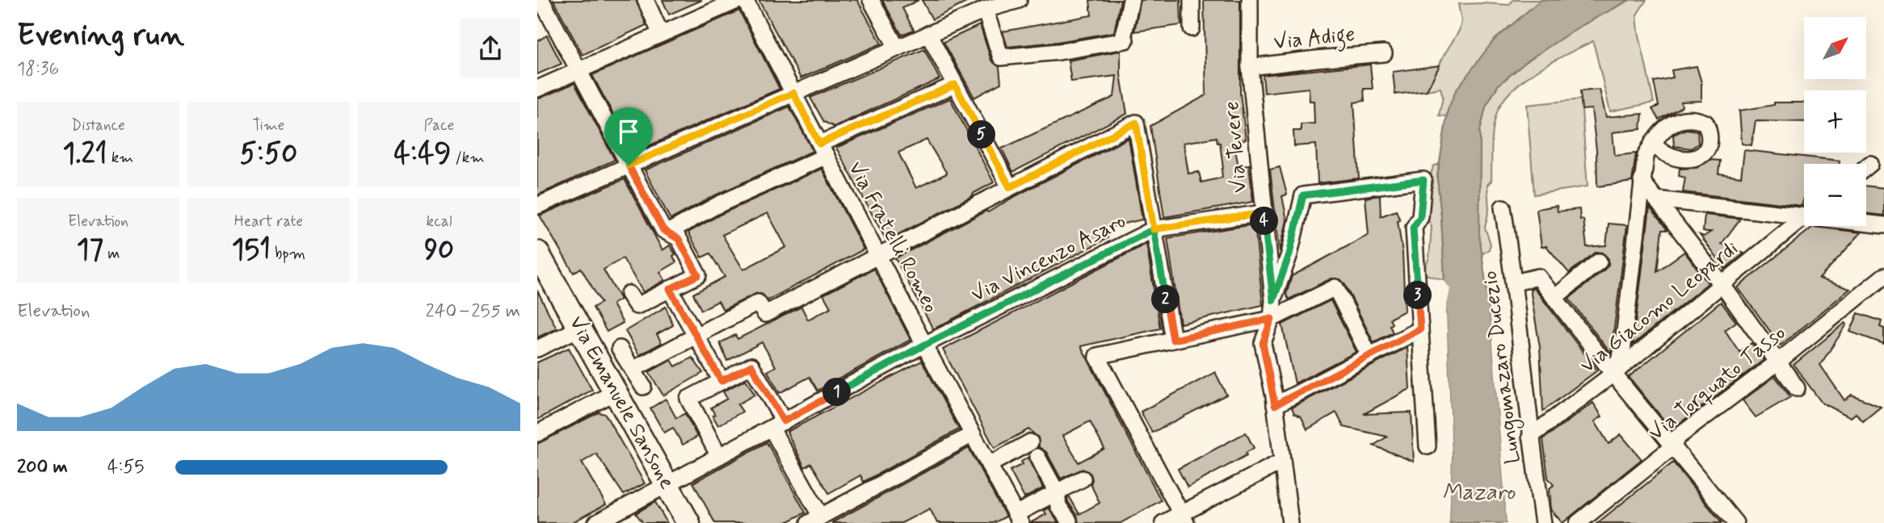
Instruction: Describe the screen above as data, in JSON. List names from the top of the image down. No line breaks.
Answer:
{"streets":{"street":["Via Adige","Via Tevere","Via Fratelli Romeo","Via Vincenzo Asaro","Via Giacomo Leopardi","Lungomazaro Ducezio","Via Torquato Tasso","Via Emanuele Sansone"]},"crossings":[["Via Adige","Via Tevere"],["Via Tevere","Via Vincenzo Asaro"],["Via Fratelli Romeo","Via Vincenzo Asaro"],["Via Vincenzo Asaro","Via Emanuele Sansone"],["Via Giacomo Leopardi","Lungomazaro Ducezio"]],"water":["Mazaro"],"north":"top right","page":{"heading":["Evening run","18:36"],"map_buttons":["+","−"],"stats":[["Distance","1.21 km"],["Time","5:50"],["Pace","4:49 /km"],["Elevation","17 m"],["Heart rate","151 bpm"],["kcal","90"]],"pins":["5","4","3","2","1"],"chart":["Elevation","240–255 m"],"list":[{"name":"200 m","note":"4:55"}]}}
